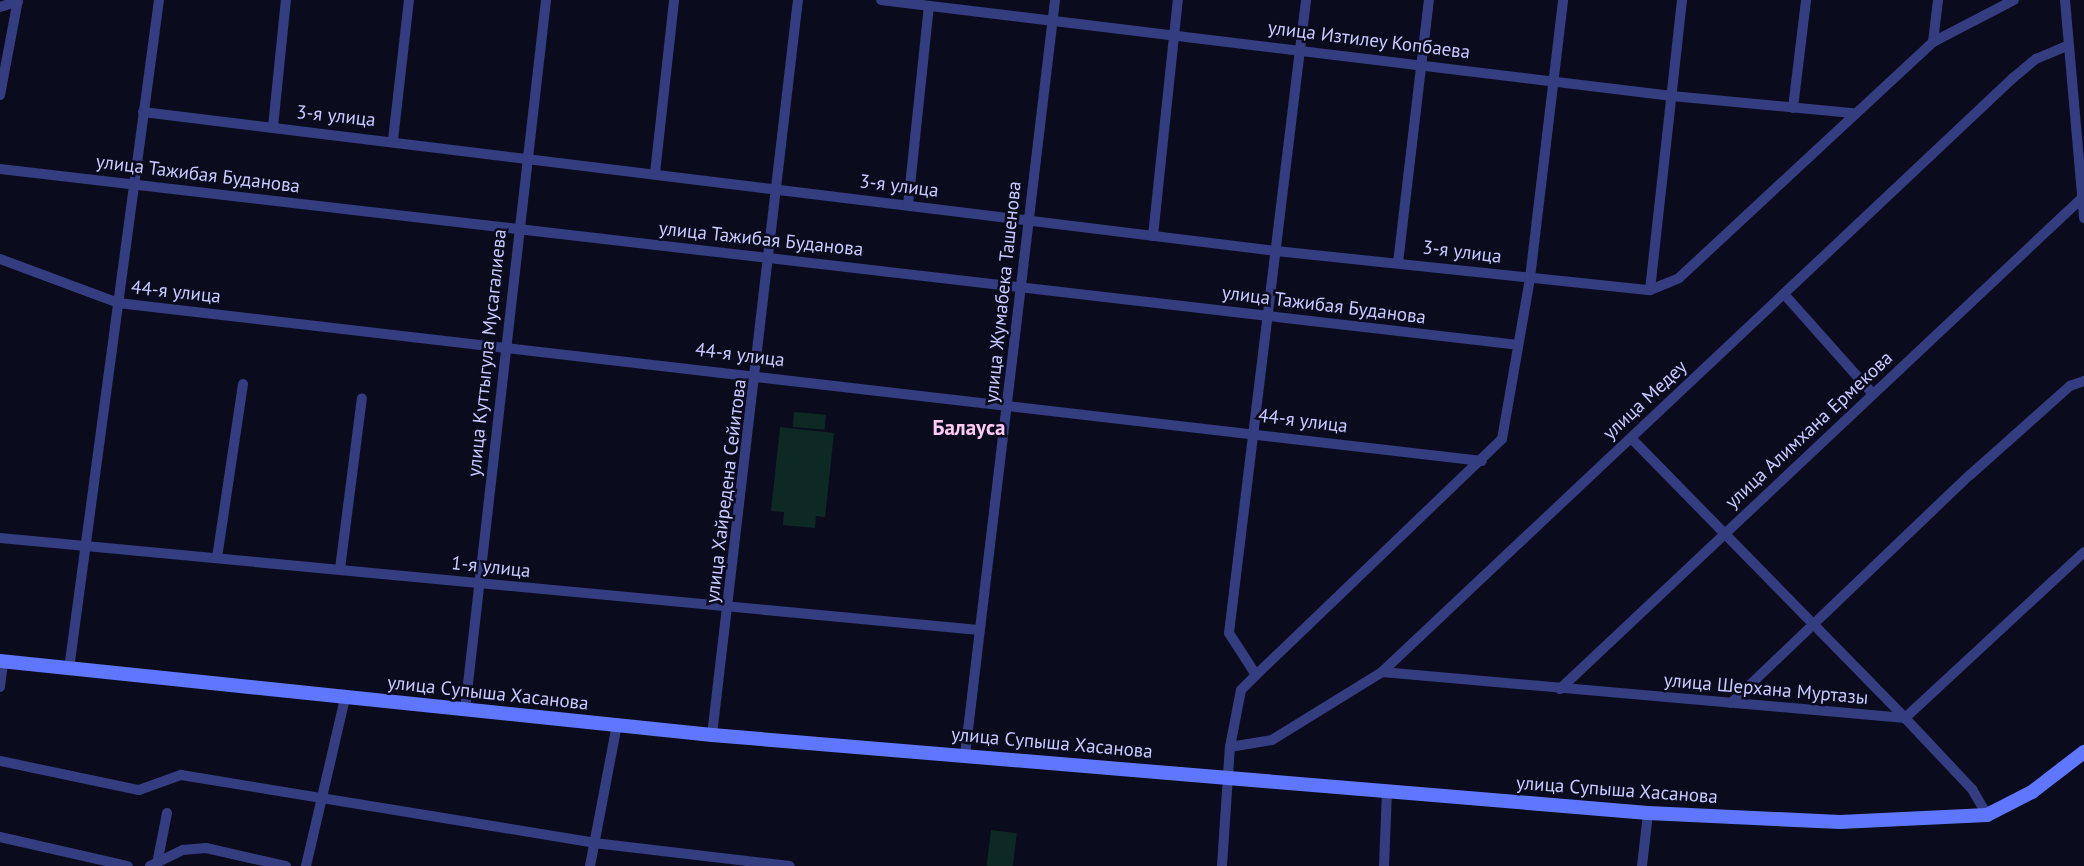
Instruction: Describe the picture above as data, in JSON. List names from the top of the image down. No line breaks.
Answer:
{"streets":{"street":["улица Изтилеу Копбаева","3-я улица","улица Тажибая Буданова","44-я улица","улица Жумабека Ташенова","улица Куттыгула Мусагалиева","улица Медеу","улица Алимхана Ермекова","улица Хайредена Сейитова","1-я улица","улица Шерхана Муртазы","улица Супыша Хасанова"]},"crossings":[["улица Изтилеу Копбаева","улица Жумабека Ташенова"],["3-я улица","улица Жумабека Ташенова"],["3-я улица","улица Куттыгула Мусагалиева"],["3-я улица","улица Хайредена Сейитова"],["улица Тажибая Буданова","улица Жумабека Ташенова"],["улица Тажибая Буданова","улица Куттыгула Мусагалиева"],["улица Тажибая Буданова","улица Хайредена Сейитова"],["44-я улица","улица Жумабека Ташенова"],["44-я улица","улица Куттыгула Мусагалиева"],["44-я улица","улица Хайредена Сейитова"],["улица Жумабека Ташенова","1-я улица"],["улица Жумабека Ташенова","улица Супыша Хасанова"],["улица Куттыгула Мусагалиева","1-я улица"],["улица Куттыгула Мусагалиева","улица Супыша Хасанова"],["улица Медеу","улица Шерхана Муртазы"],["улица Алимхана Ермекова","улица Шерхана Муртазы"],["улица Хайредена Сейитова","1-я улица"],["улица Хайредена Сейитова","улица Супыша Хасанова"]],"districts":["Балауса"]}
